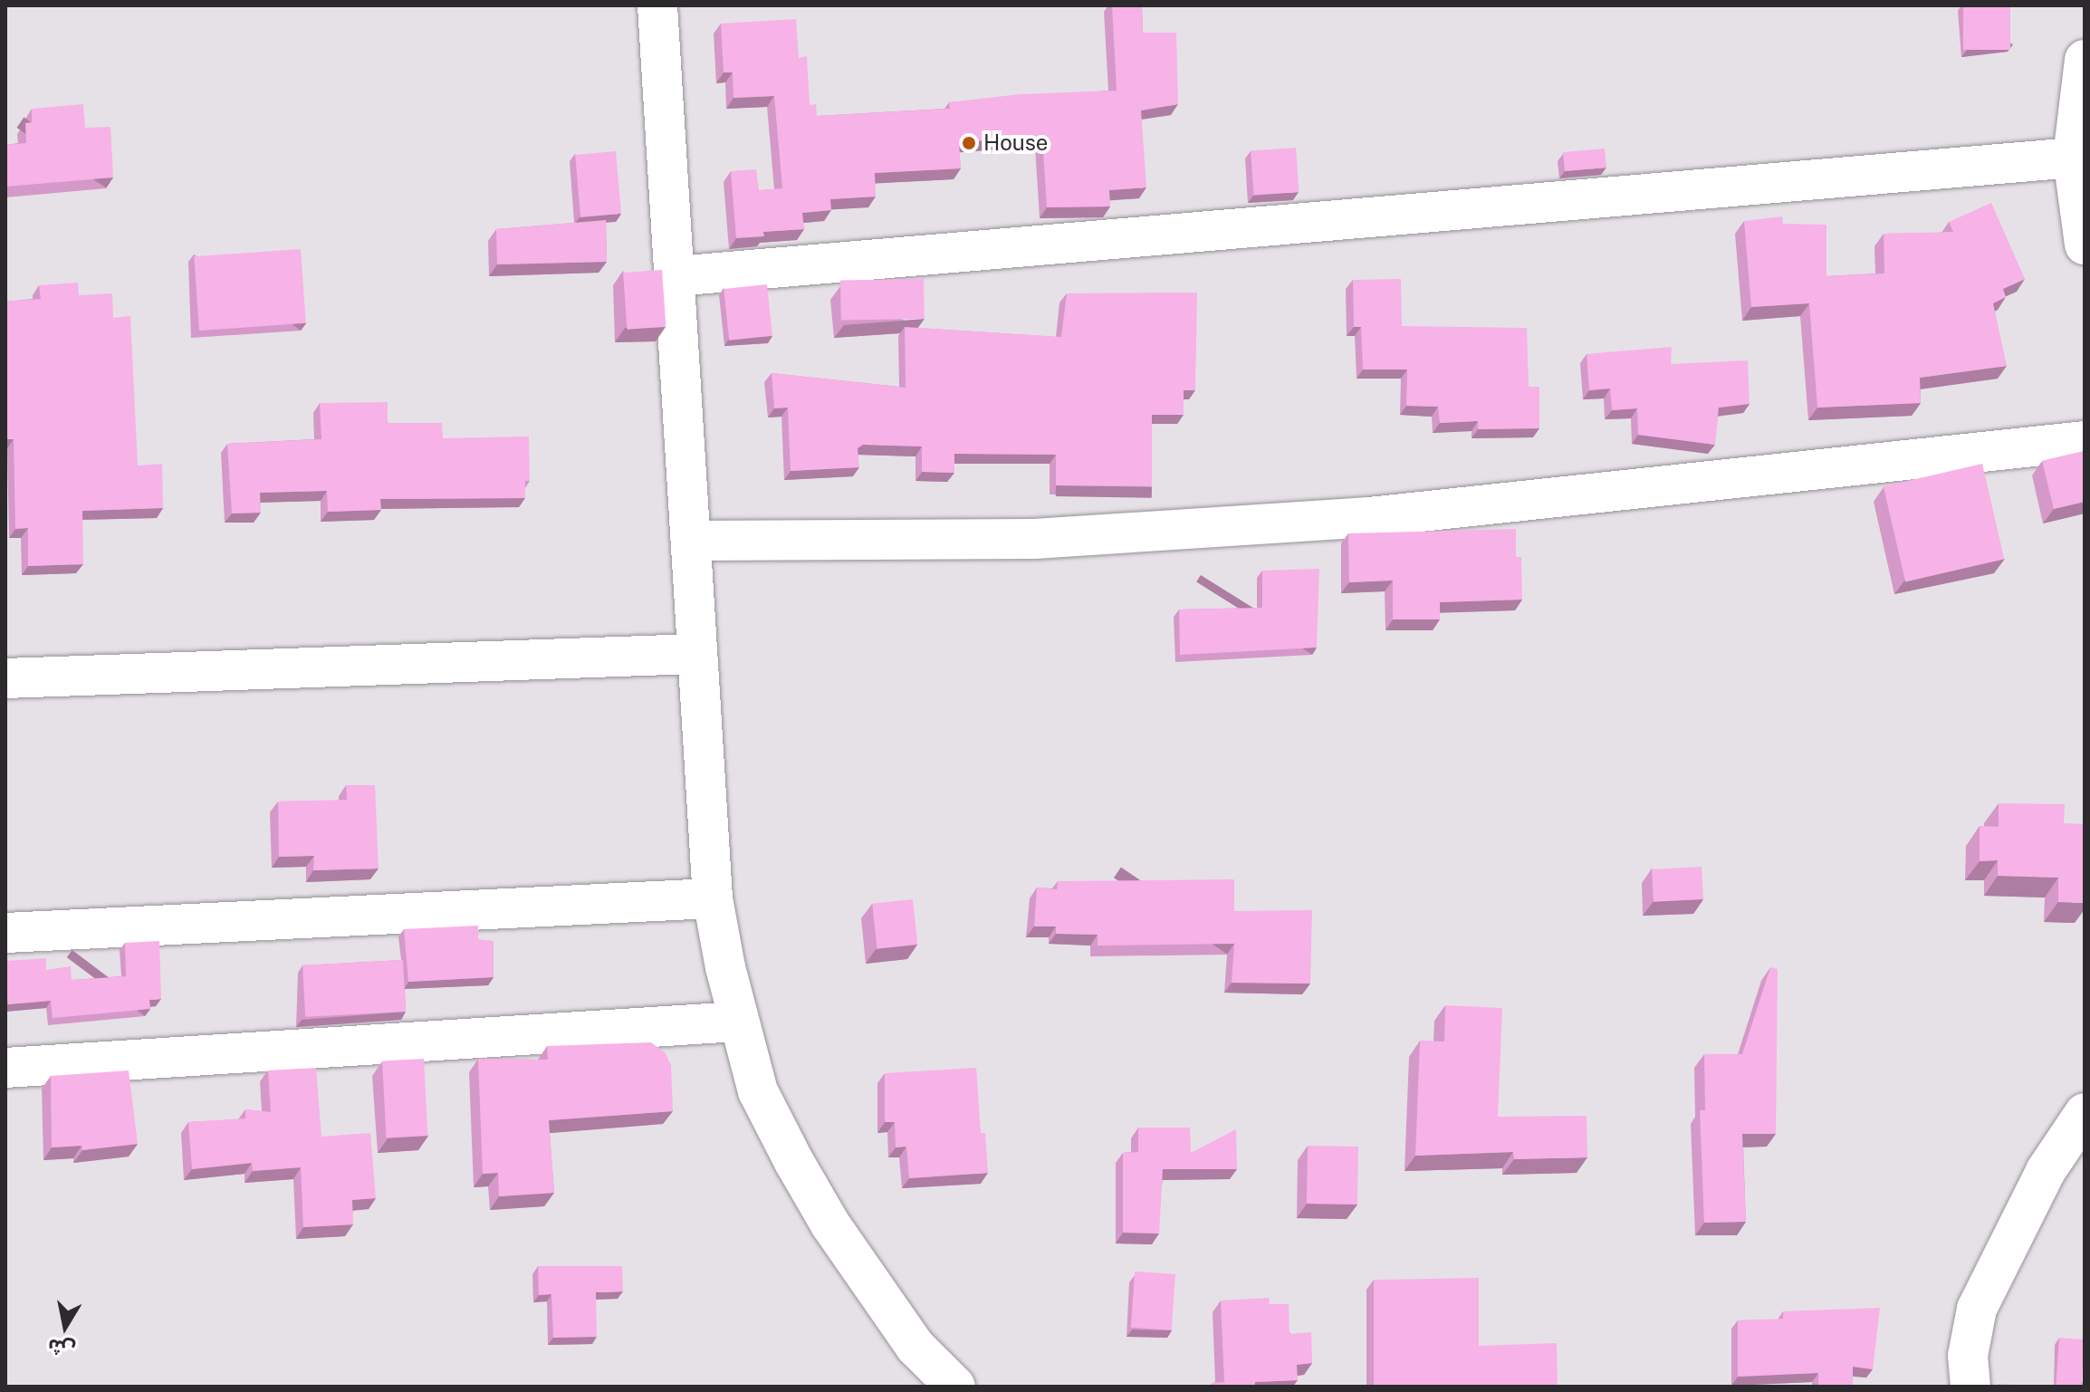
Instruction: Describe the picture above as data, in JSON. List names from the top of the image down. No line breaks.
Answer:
{"places":["House"],"north":"bottom"}
